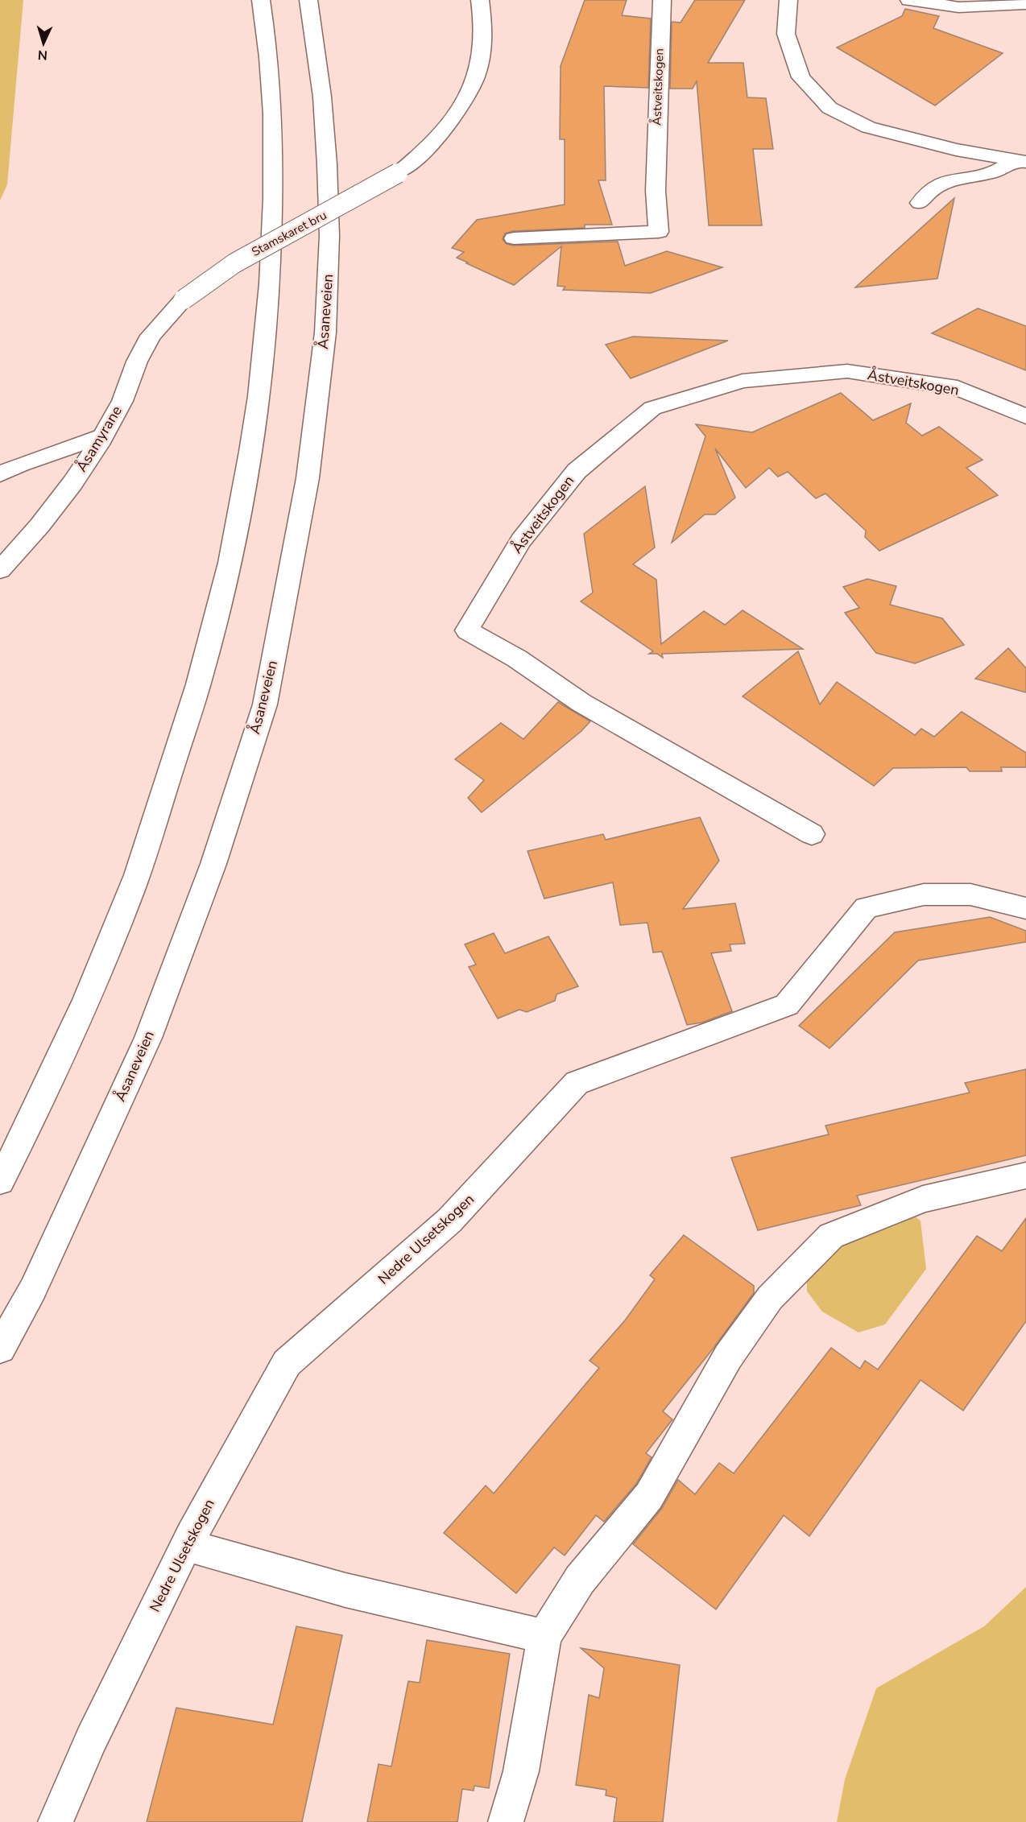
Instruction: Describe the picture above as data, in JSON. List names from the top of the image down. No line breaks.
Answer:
{"streets":{"main road":["Åstveitskogen","Stamskaret bru","Åsaneveien","Åsamyrane","Nedre Ulsetskogen"]},"crossings":[["Stamskaret bru","Åsamyrane"]],"north":"bottom"}
